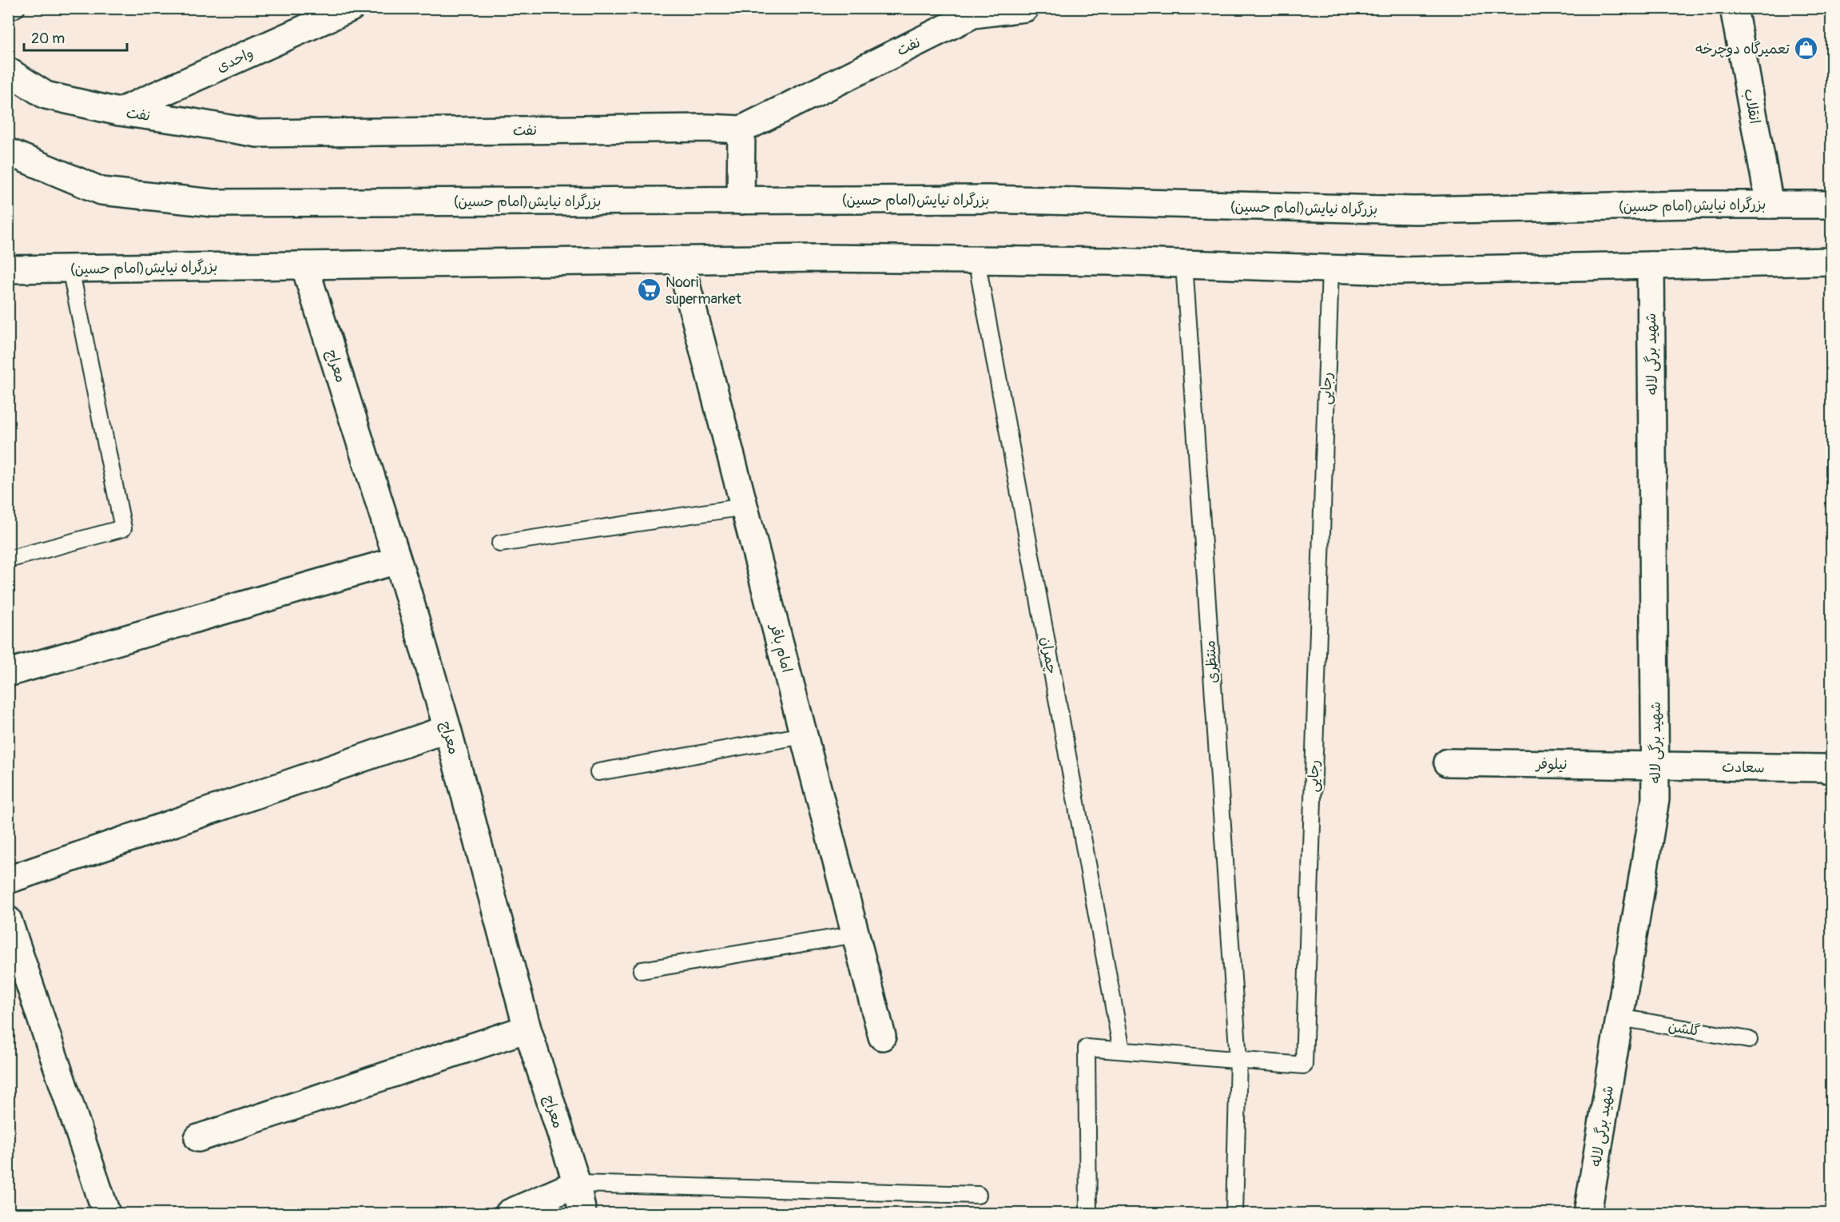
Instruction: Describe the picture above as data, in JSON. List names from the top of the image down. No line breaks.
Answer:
{"streets":{"main road":["نفت","واحدی","انقلاب","بزرگراه نیایش(امام حسین)","شهید برگی لاله","معراج","امام باقر","نیلوفر","سعادت"],"lane":["رجایی","چمران","منتظری","گلشن"]},"crossings":[["نفت","واحدی"],["انقلاب","بزرگراه نیایش(امام حسین)"],["بزرگراه نیایش(امام حسین)","شهید برگی لاله"],["بزرگراه نیایش(امام حسین)","معراج"],["بزرگراه نیایش(امام حسین)","رجایی"],["بزرگراه نیایش(امام حسین)","امام باقر"],["بزرگراه نیایش(امام حسین)","چمران"],["بزرگراه نیایش(امام حسین)","منتظری"],["شهید برگی لاله","نیلوفر"],["شهید برگی لاله","سعادت"],["شهید برگی لاله","گلشن"],["رجایی","چمران"],["رجایی","منتظری"],["نیلوفر","سعادت"]],"places":{"shop":["تعمیرگاه دوچرخه"],"supermarket":["Noori supermarket"]},"scale_bar":"20 m"}
